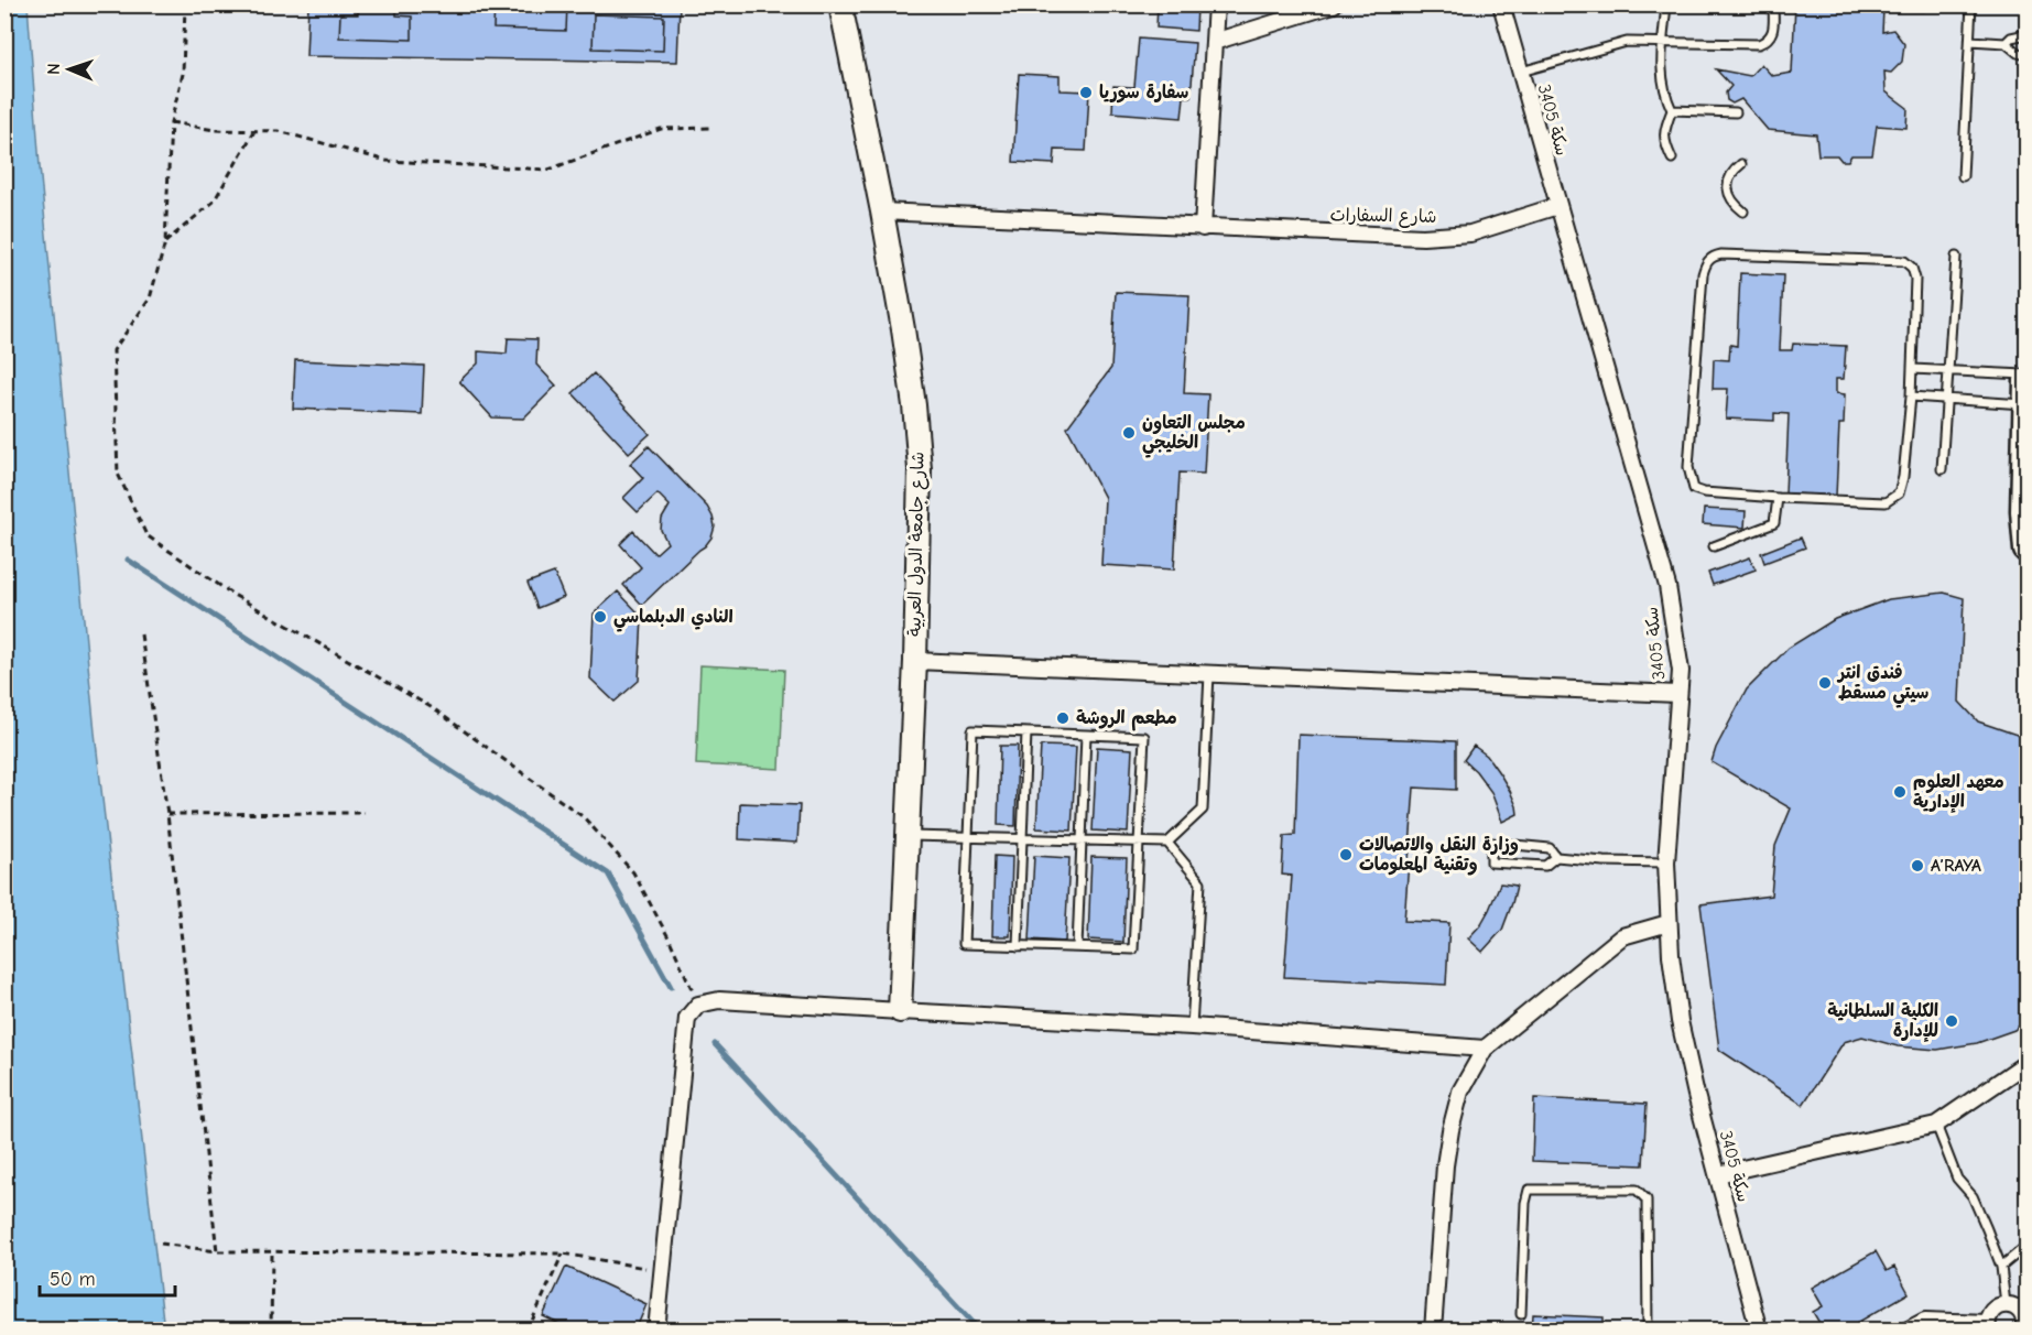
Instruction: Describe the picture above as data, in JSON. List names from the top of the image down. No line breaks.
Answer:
{"streets":{"street":["سكة 3405","شارع السفارات","شارع جامعة الدول العربية"]},"crossings":[["سكة 3405","شارع السفارات"],["شارع السفارات","شارع جامعة الدول العربية"]],"places":["سفارة سوريا","مجلس التعاون الخليجي","النادي الدبلماسي","فندق انتر سيتي مسقط","مطعم الروشة","معهد العلوم الإدارية","وزارة النقل والاتصالات وتقنية المعلومات","A’RAYA","الكلية السلطانية للإدارة"],"scale_bar":"50 m","north":"left"}
